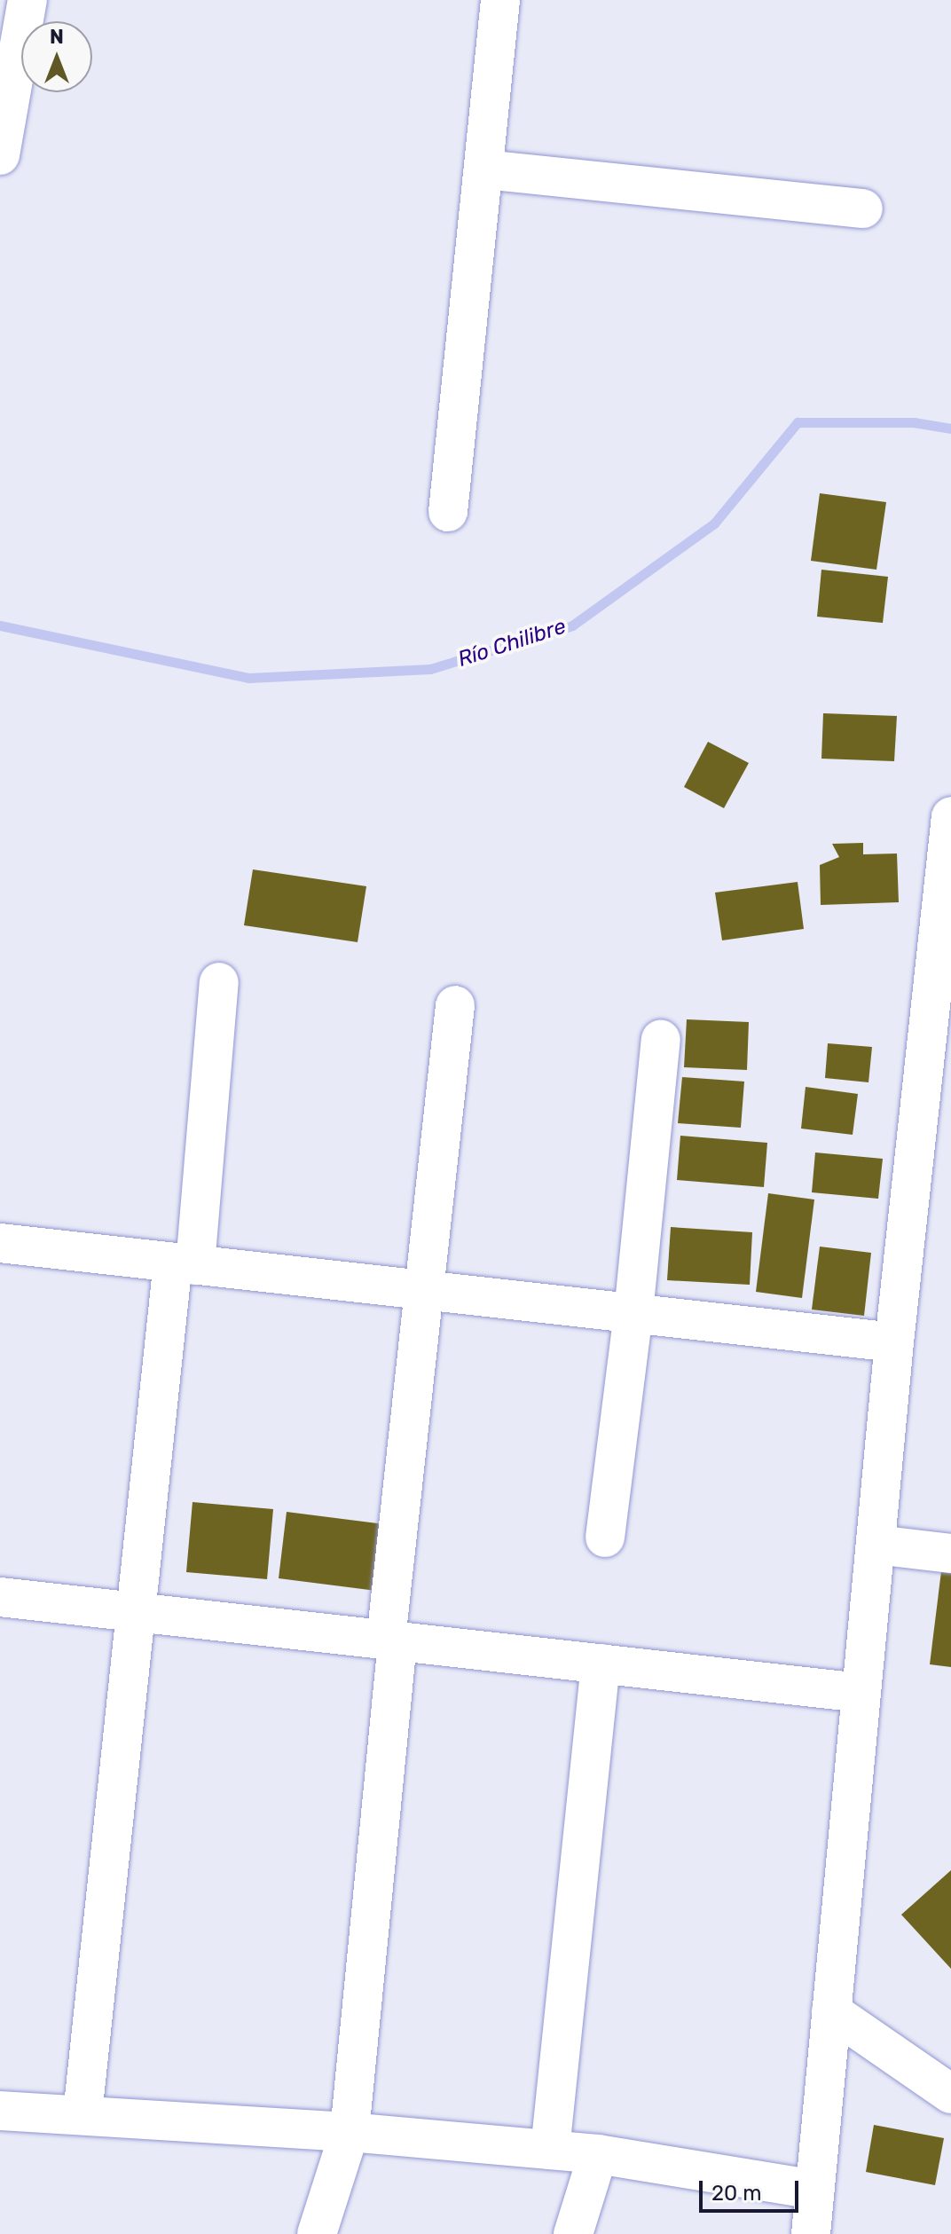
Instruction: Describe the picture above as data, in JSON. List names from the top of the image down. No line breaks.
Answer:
{"water":["Río Chilibre"],"scale_bar":"20 m","north":"top"}
